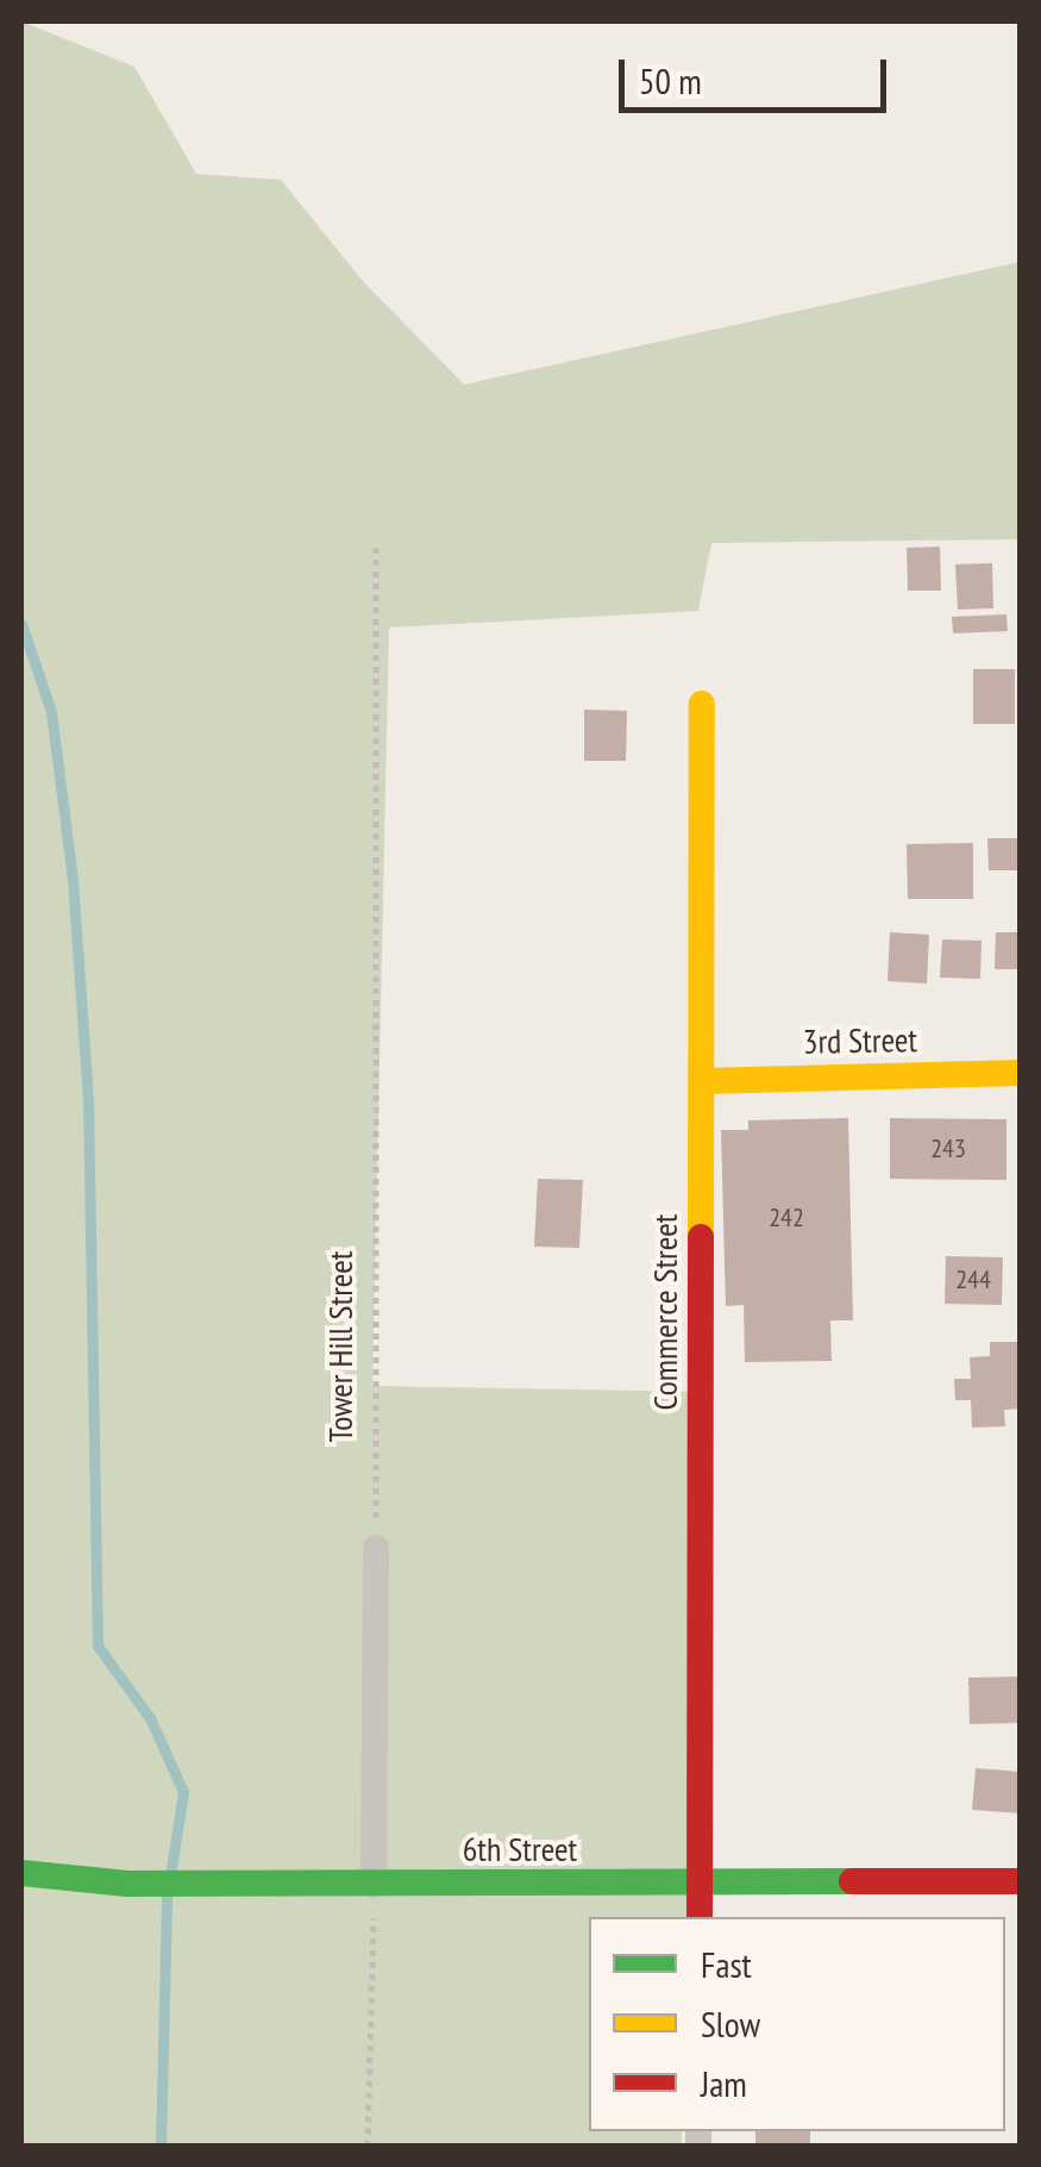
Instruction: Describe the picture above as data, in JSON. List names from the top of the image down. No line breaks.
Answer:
{"streets":{"street":["3rd Street","Commerce Street","6th Street"],"path":["Tower Hill Street"]},"crossings":[["3rd Street","Commerce Street"],["Commerce Street","6th Street"]],"house_numbers":["243","242","244"],"legend":["Fast","Slow","Jam"],"scale_bar":"50 m"}
